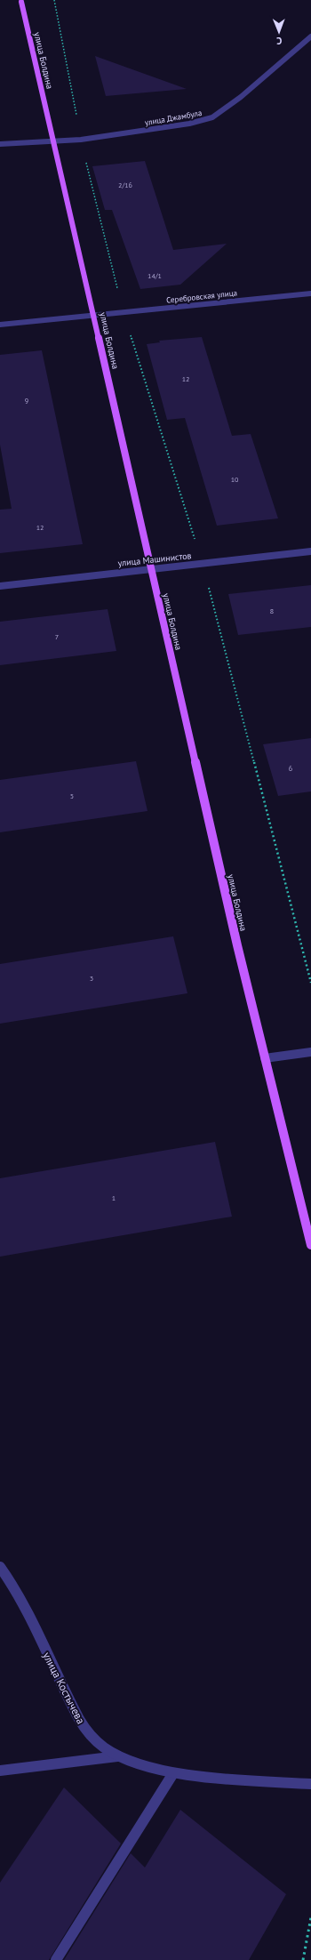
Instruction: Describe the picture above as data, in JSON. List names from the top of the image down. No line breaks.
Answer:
{"streets":{"main road":["улица Болдина"],"street":["улица Джамбула","Серебровская улица","улица Машинистов","улица Костычева"]},"crossings":[["улица Болдина","улица Джамбула"],["улица Болдина","Серебровская улица"],["улица Болдина","улица Машинистов"]],"house_numbers":["2/16","14/1","12","9","10","12","8","7","6","5","3","1"],"north":"bottom"}
